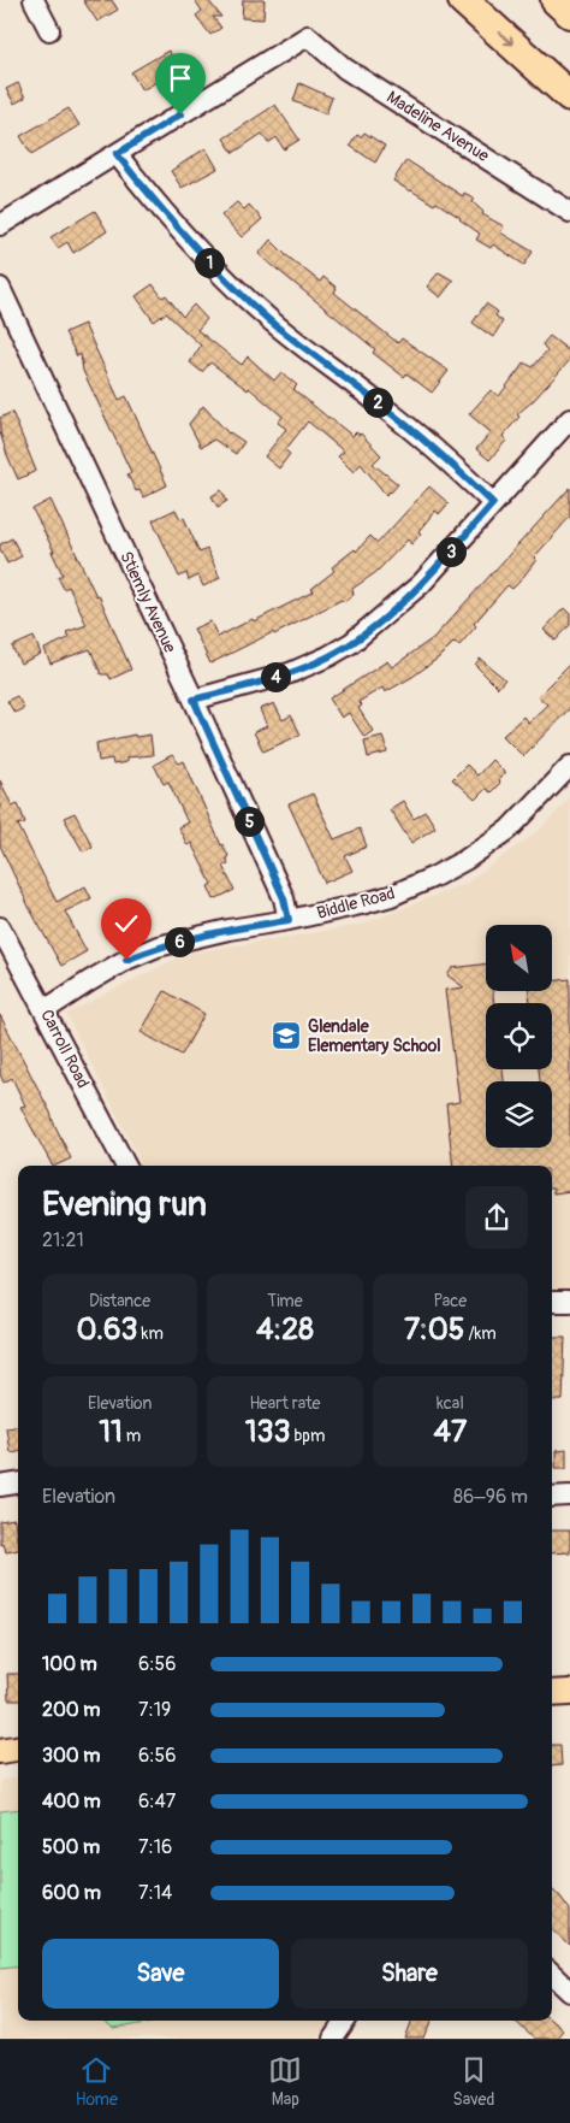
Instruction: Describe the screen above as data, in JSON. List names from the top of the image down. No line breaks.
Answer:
{"streets":{"street":["Madeline Avenue","Stiemly Avenue","Biddle Road","Carroll Road"]},"crossings":[["Stiemly Avenue","Biddle Road"],["Biddle Road","Carroll Road"]],"places":{"school or university":["Glendale Elementary School"]},"north":"top left","page":{"pins":["1","2","3","4","5","6"],"heading":["Evening run","21:21"],"stats":[["Distance","0.63 km"],["Time","4:28"],["Pace","7:05 /km"],["Elevation","11 m"],["Heart rate","133 bpm"],["kcal","47"]],"chart":["Elevation","86–96 m"],"list":[{"name":"100 m","note":"6:56"},{"name":"200 m","note":"7:19"},{"name":"300 m","note":"6:56"},{"name":"400 m","note":"6:47"},{"name":"500 m","note":"7:16"},{"name":"600 m","note":"7:14"}],"buttons":["Save","Share"],"tabs":["Home","Map","Saved"]}}
